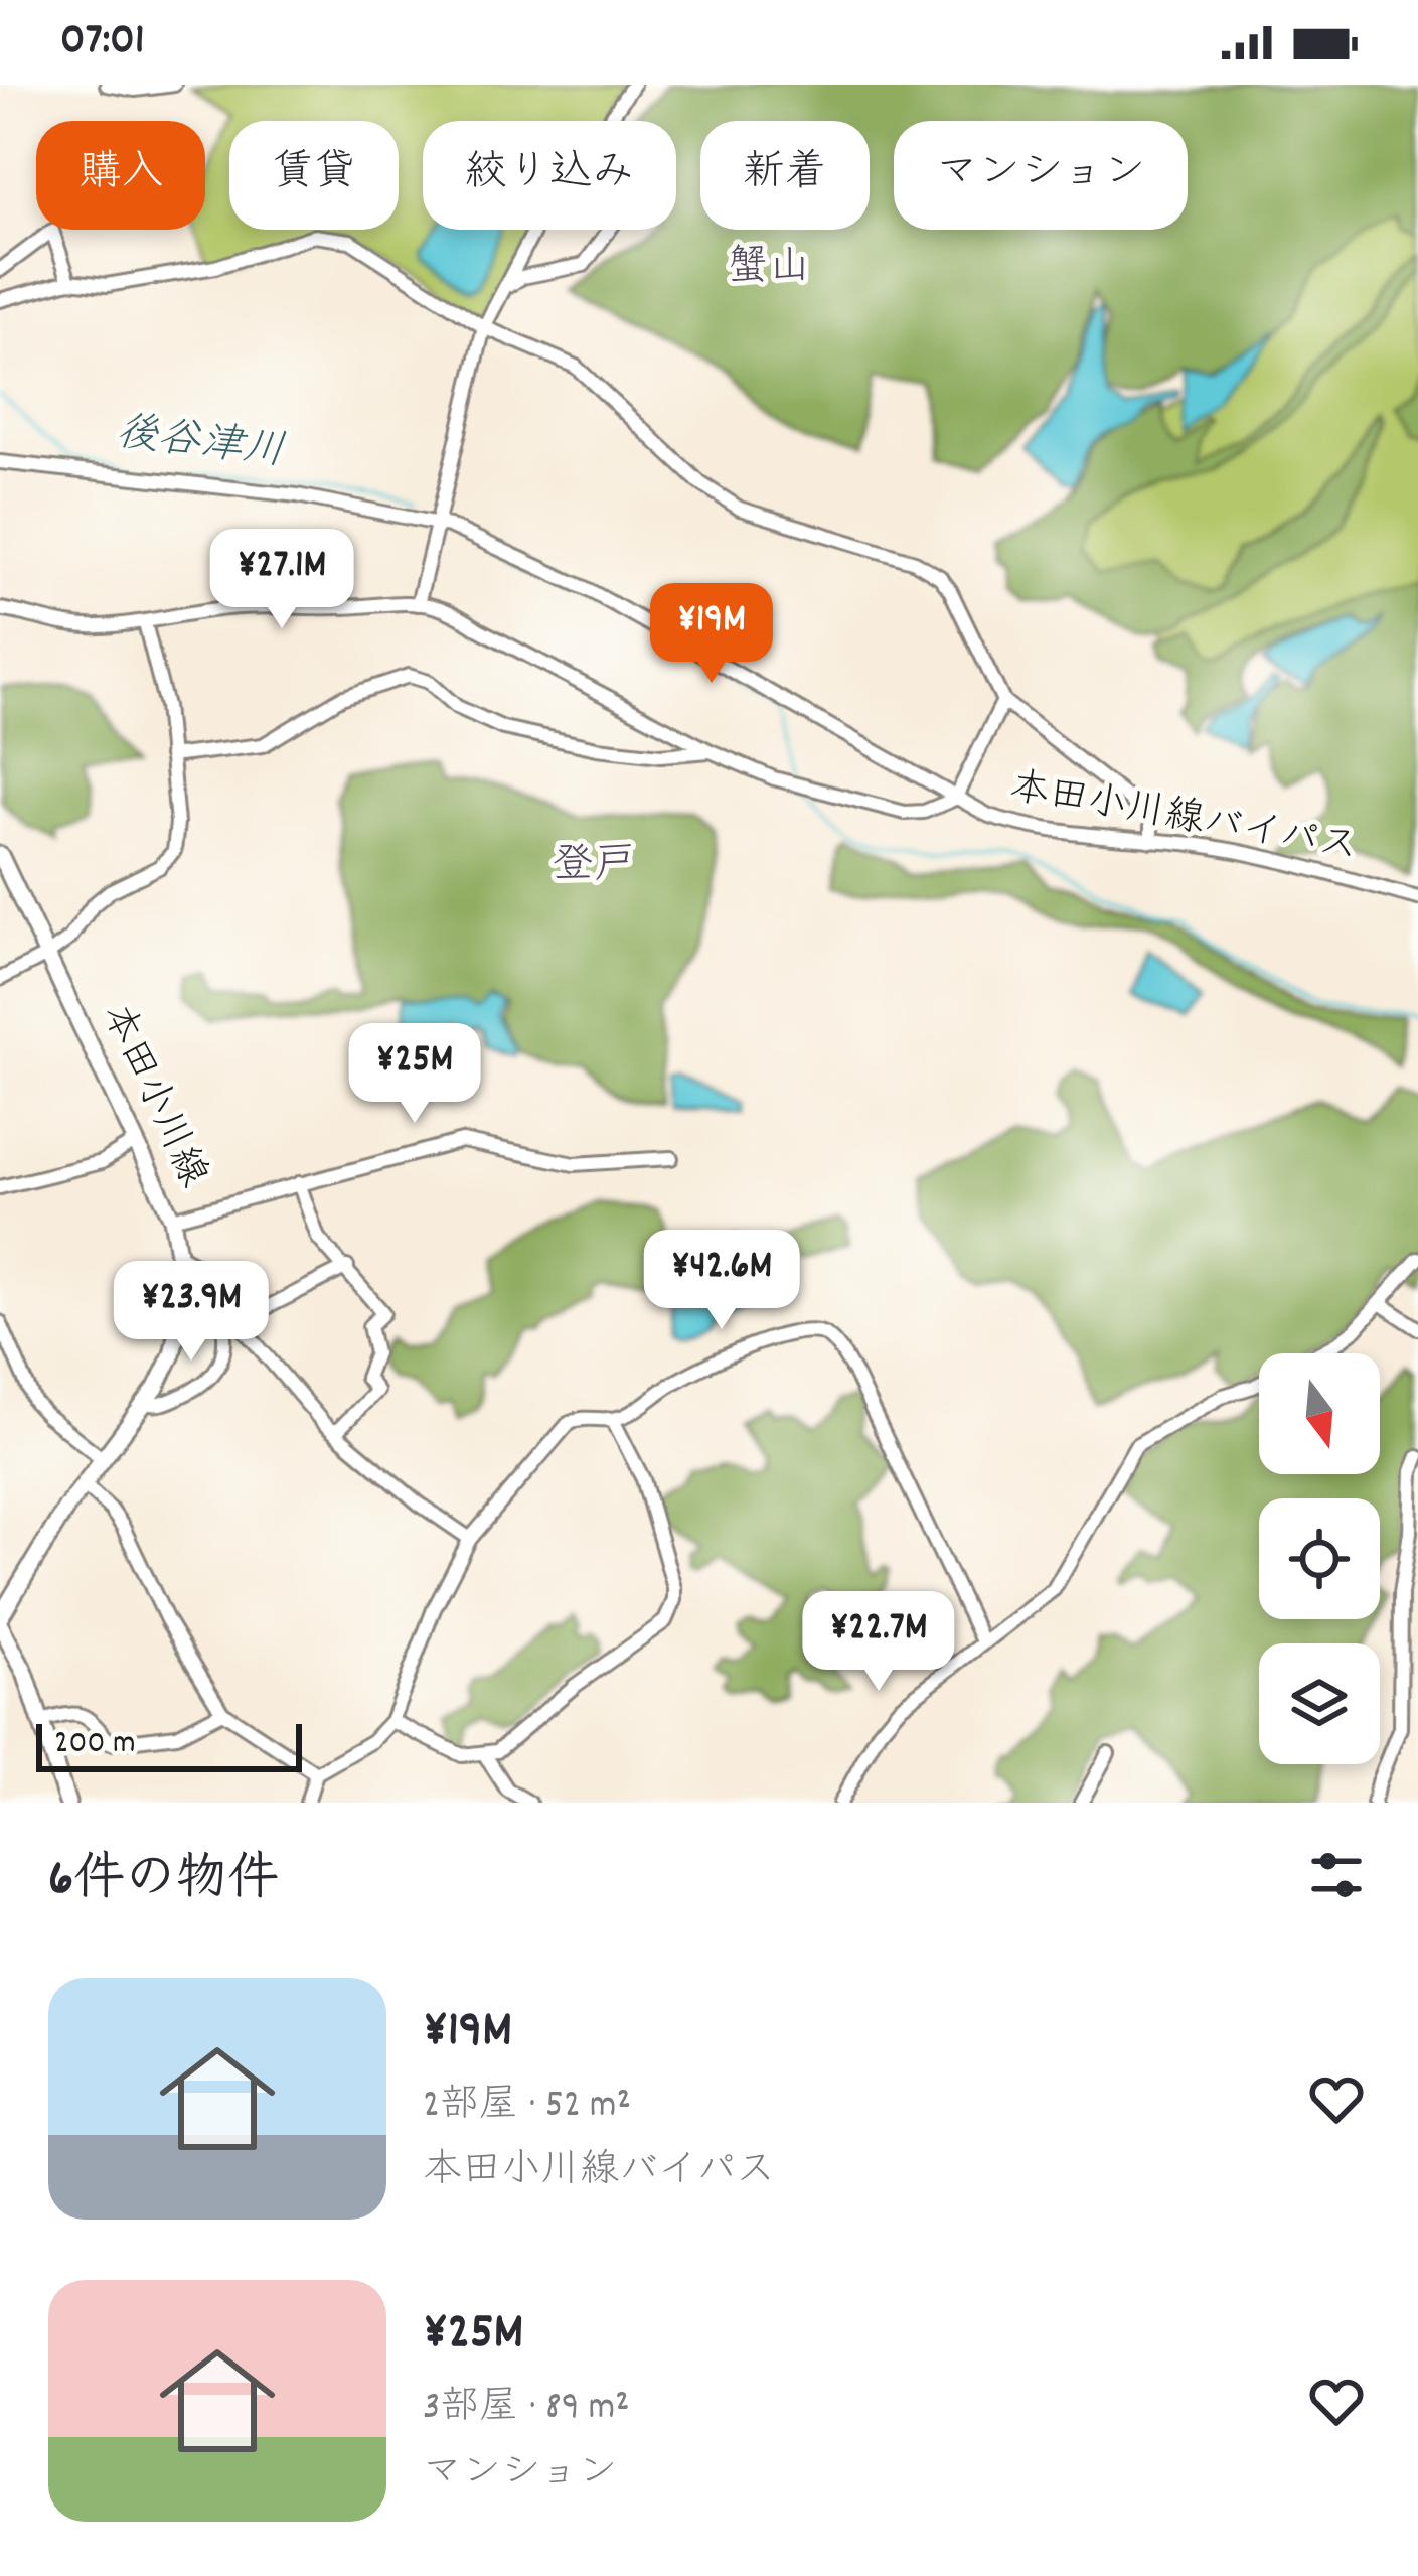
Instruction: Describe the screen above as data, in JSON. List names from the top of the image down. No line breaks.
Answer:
{"streets":{"main road":["本田小川線"],"street":["本田小川線バイパス"]},"districts":["蟹山","登戸"],"water":["後谷津川"],"scale_bar":"200 m","north":"bottom","page":{"status":"07:01","chip":["購入","賃貸","絞り込み","新着","マンション"],"price":["¥27.1M","¥19M","¥25M","¥42.6M","¥23.9M","¥22.7M"],"scale":"200 m","heading":"6件の物件","list":[{"name":"¥19M","note":"2部屋 · 52 m² · 本田小川線バイパス"},{"name":"¥25M","note":"3部屋 · 89 m² · マンション"}]}}
